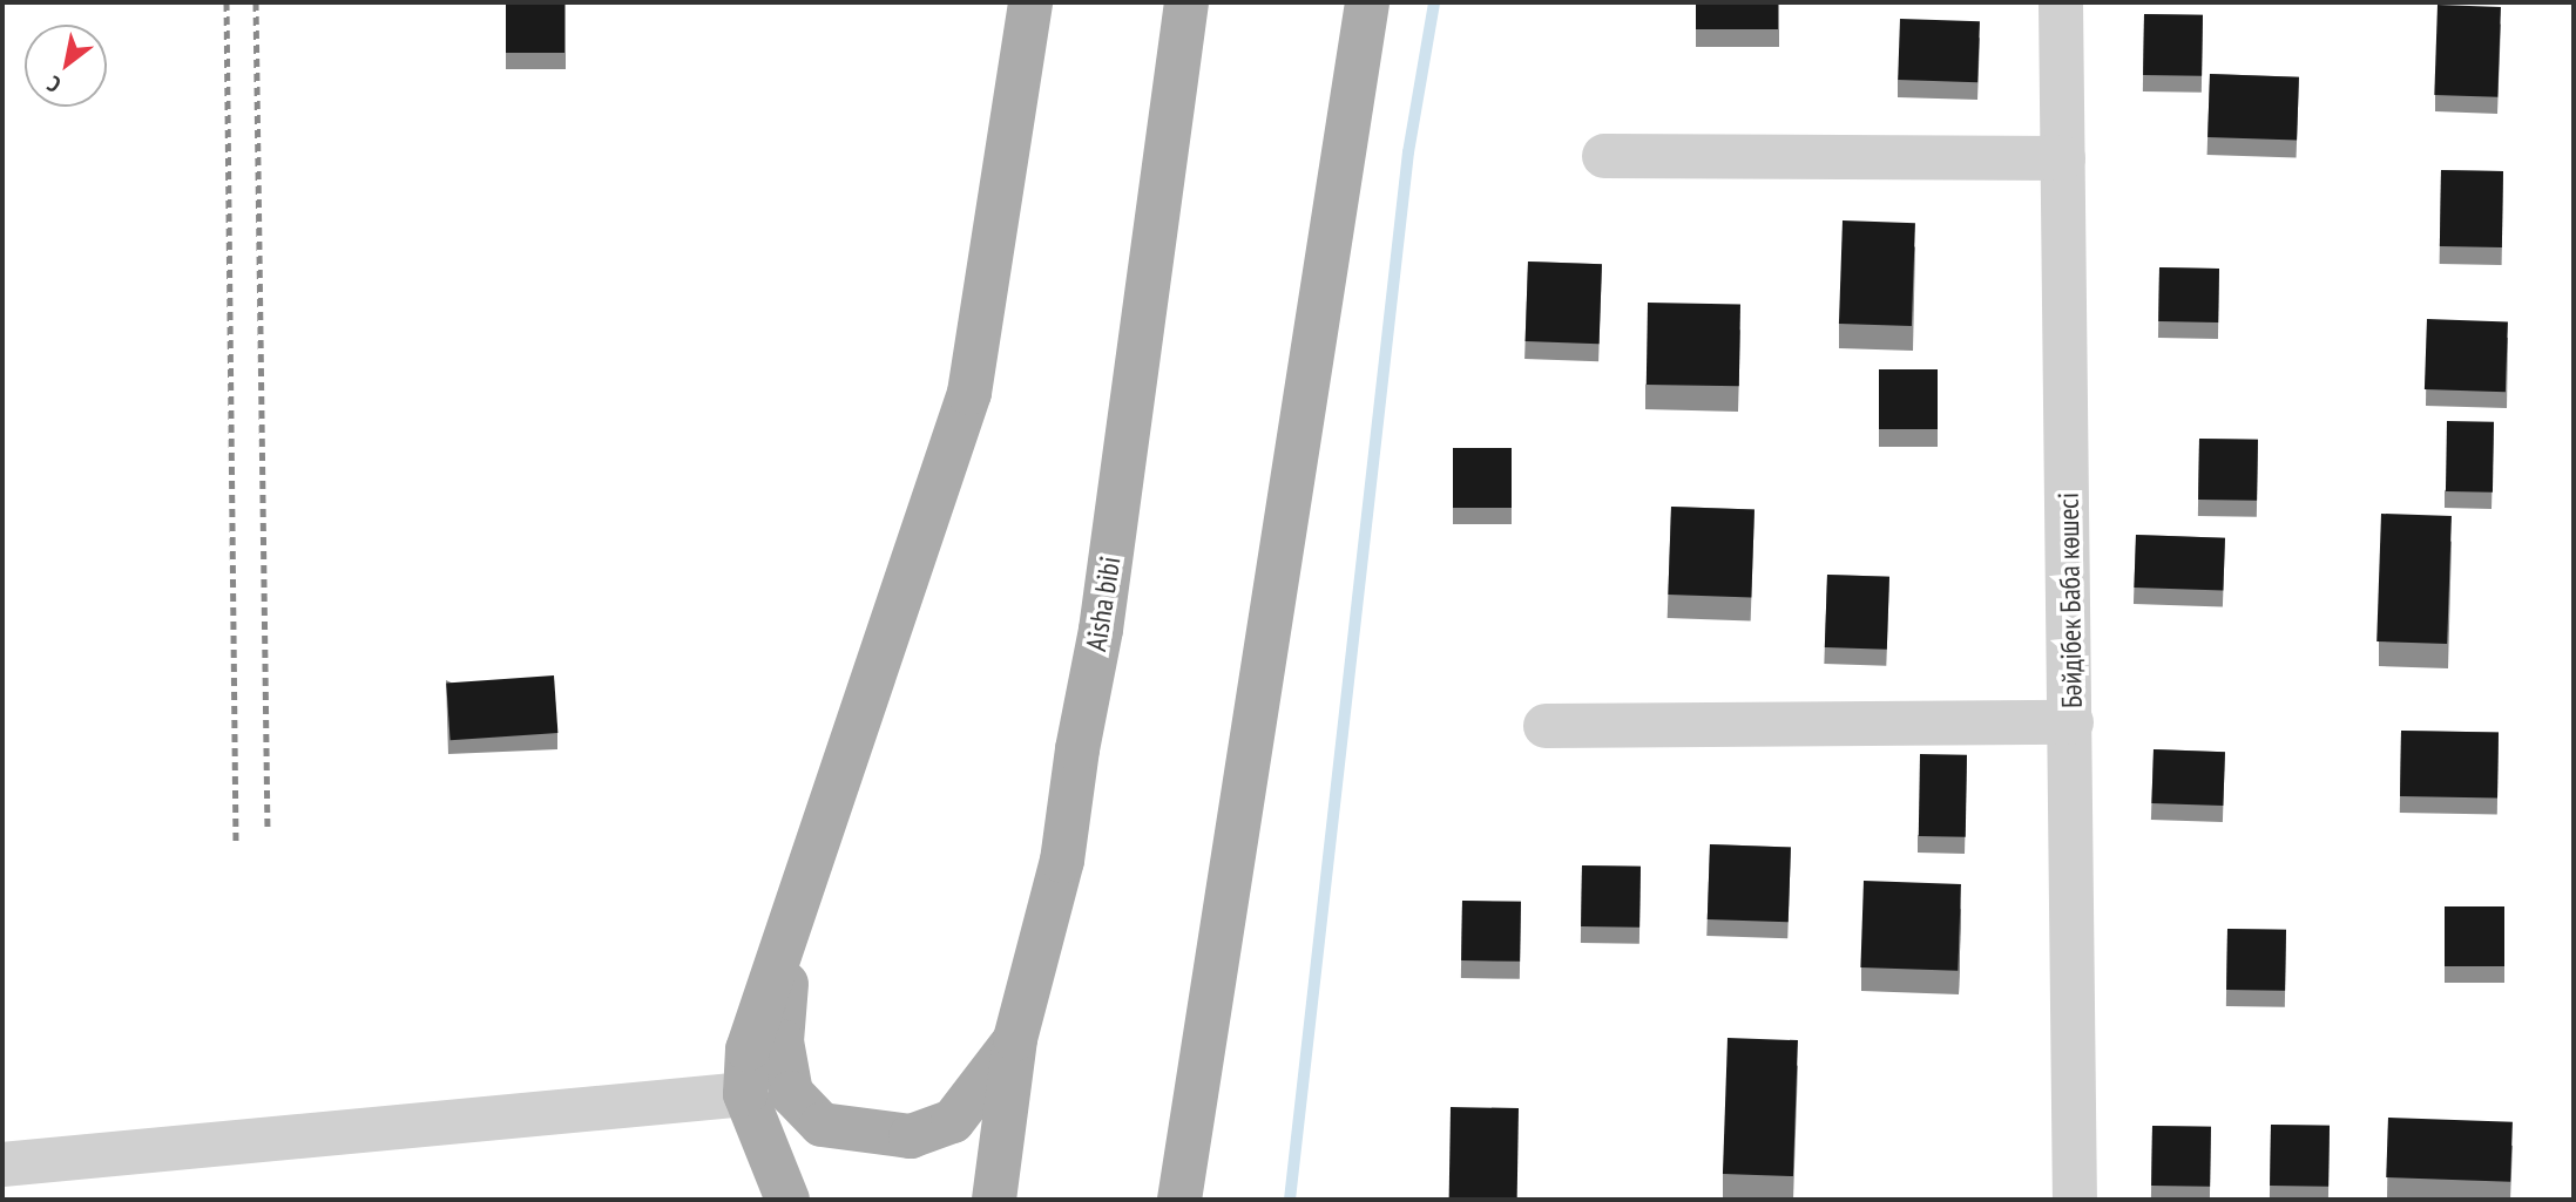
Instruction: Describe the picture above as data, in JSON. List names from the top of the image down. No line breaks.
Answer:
{"streets":{"main road":["Aisha bibi"],"street":["Бәйдібек Баба көшесі"]},"north":"bottom left"}
